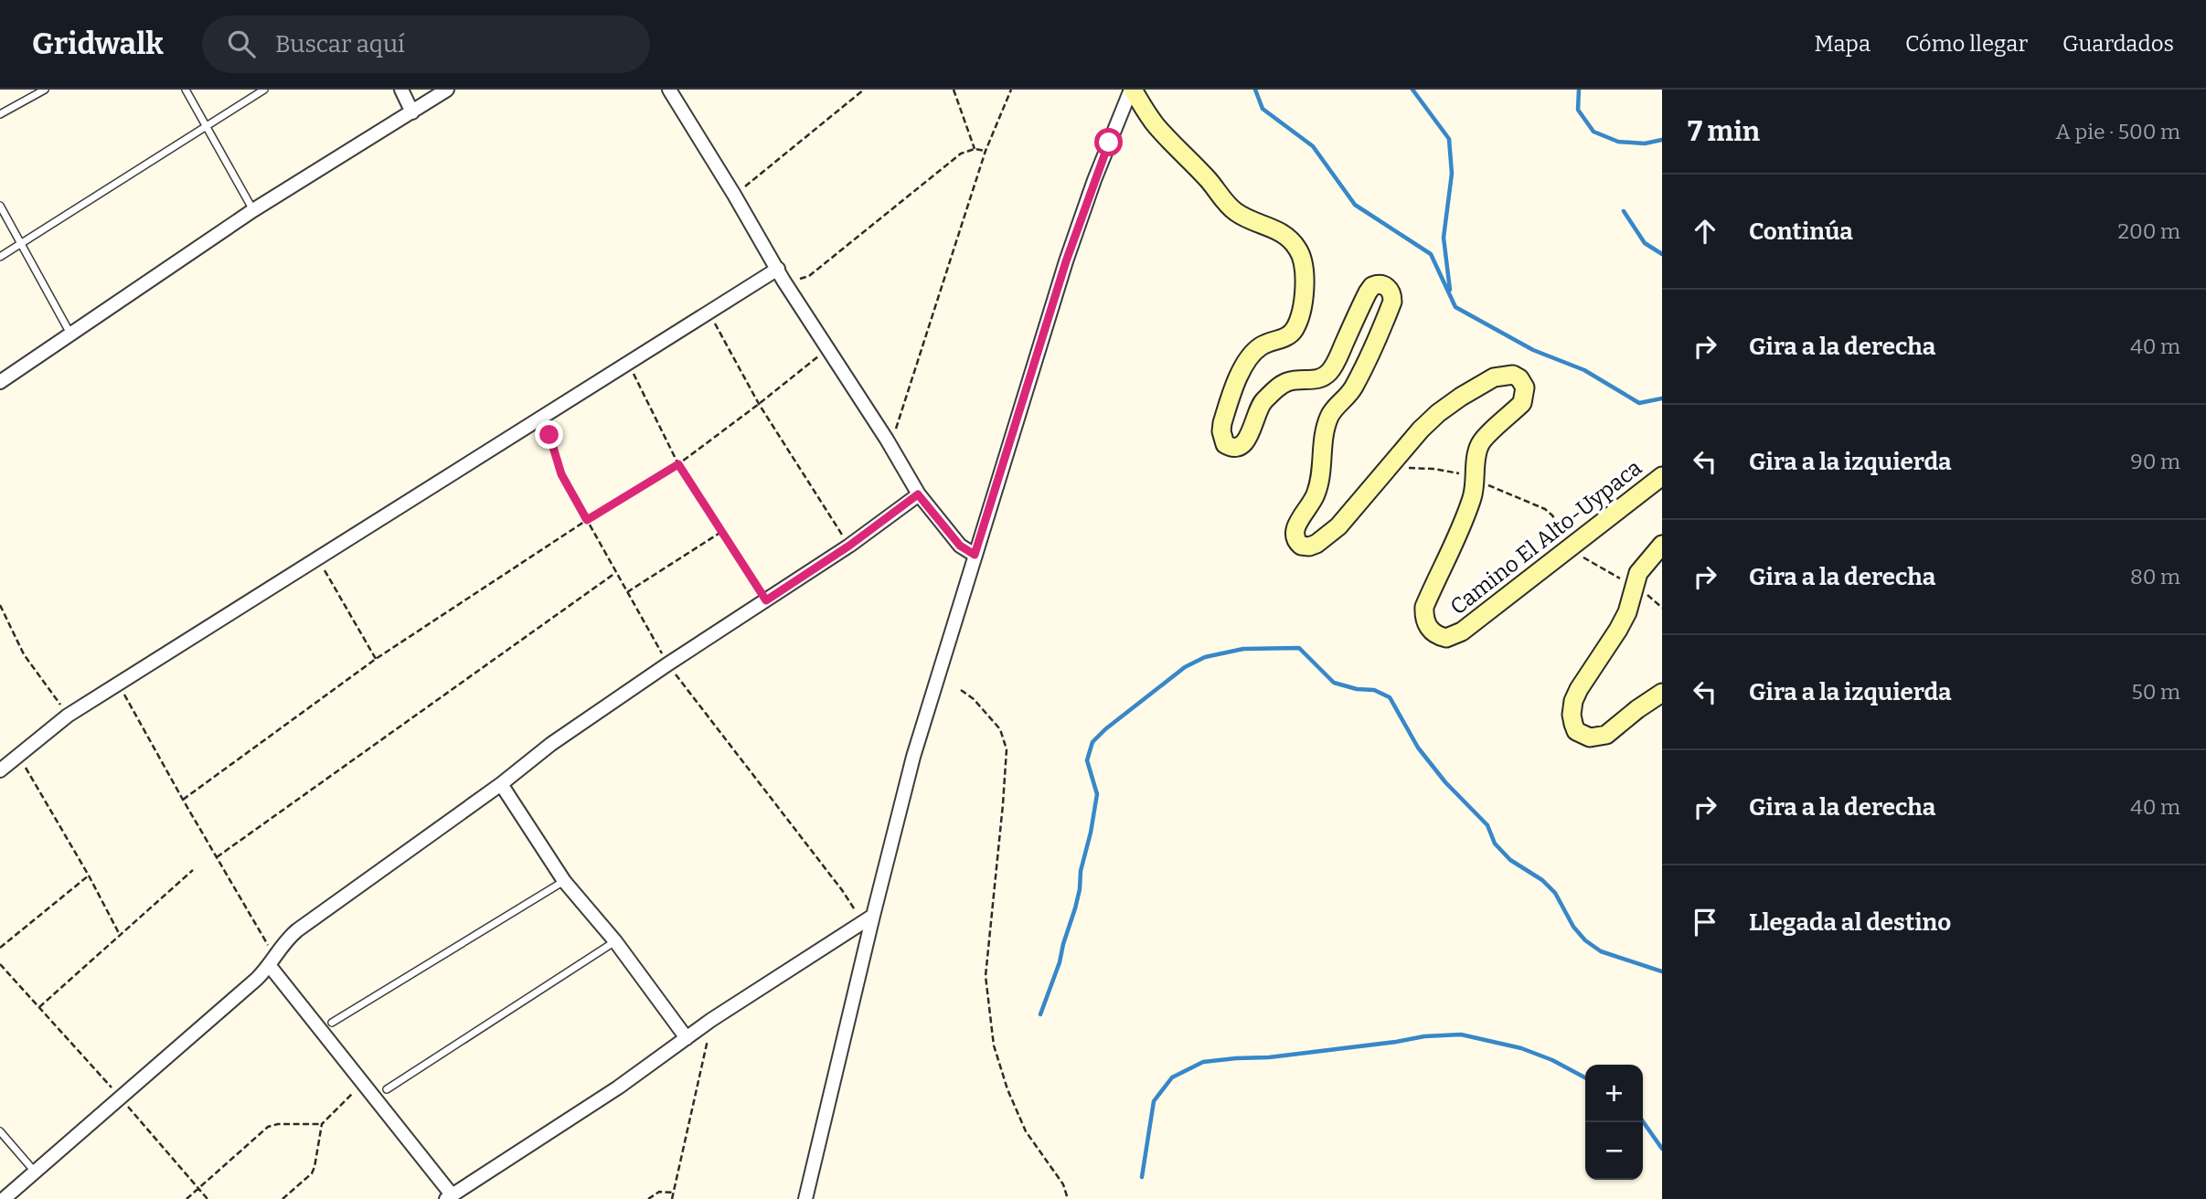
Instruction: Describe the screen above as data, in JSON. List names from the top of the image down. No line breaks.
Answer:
{"streets":{"street":["Camino El Alto-Uypaca"]},"page":{"header":"Gridwalk","search":"Buscar aquí","nav":["Mapa","Cómo llegar","Guardados"],"heading":["7 min","A pie · 500 m"],"list":[["Continúa","200 m"],["Gira a la derecha","40 m"],["Gira a la izquierda","90 m"],["Gira a la derecha","80 m"],["Gira a la izquierda","50 m"],["Gira a la derecha","40 m"],"Llegada al destino"],"map_buttons":["+","−"]}}
